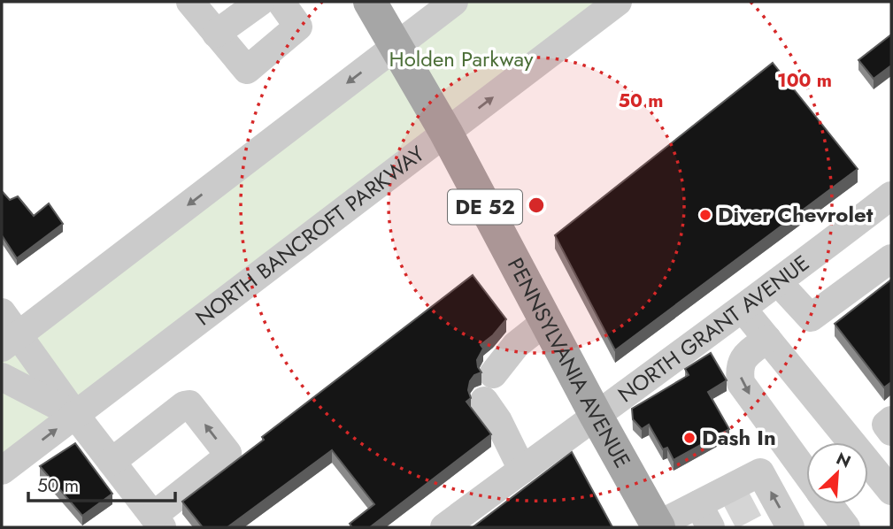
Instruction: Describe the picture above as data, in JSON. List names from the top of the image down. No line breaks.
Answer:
{"streets":{"main road":["DE 52","PENNSYLVANIA AVENUE"],"street":["NORTH BANCROFT PARKWAY","NORTH GRANT AVENUE"]},"crossings":[["NORTH BANCROFT PARKWAY","PENNSYLVANIA AVENUE"],["NORTH GRANT AVENUE","PENNSYLVANIA AVENUE"]],"parks":["Holden Parkway"],"places":["Diver Chevrolet","Dash In"],"scale_bar":"50 m","north":"top right","rings":["100 m","50 m"]}
